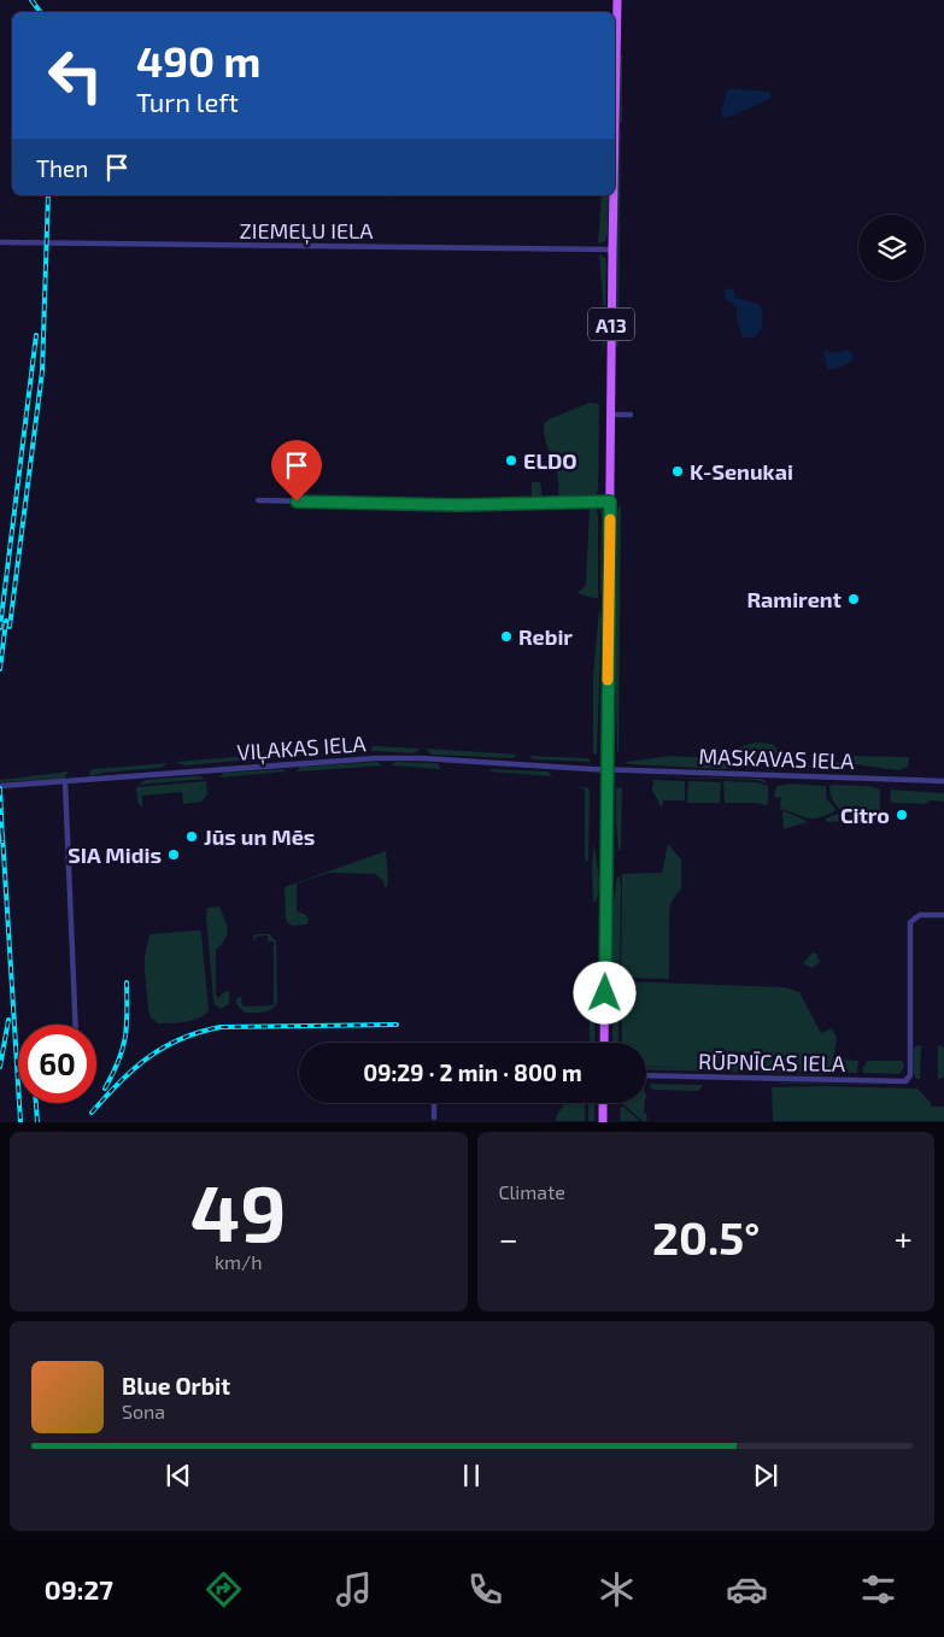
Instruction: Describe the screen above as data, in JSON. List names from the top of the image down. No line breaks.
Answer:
{"streets":{"main road":["A13"],"street":["ZIEMEĻU IELA","VIĻAKAS IELA","MASKAVAS IELA","RŪPNĪCAS IELA"]},"crossings":[["ZIEMEĻU IELA","A13"],["A13","VIĻAKAS IELA"],["A13","MASKAVAS IELA"],["VIĻAKAS IELA","MASKAVAS IELA"]],"places":["ELDO","K-Senukai","Ramirent","Rebir","Citro","Jūs un Mēs","SIA Midis"],"page":{"turn":["490 m","Turn left"],"then":"Then","limit":"60","trip":"09:29 · 2 min · 800 m","tile":[["49","km/h"],"Climate"],"heat":["−","20.5°","+"],"song":["Blue Orbit","Sona"],"tabs":"09:27"}}
